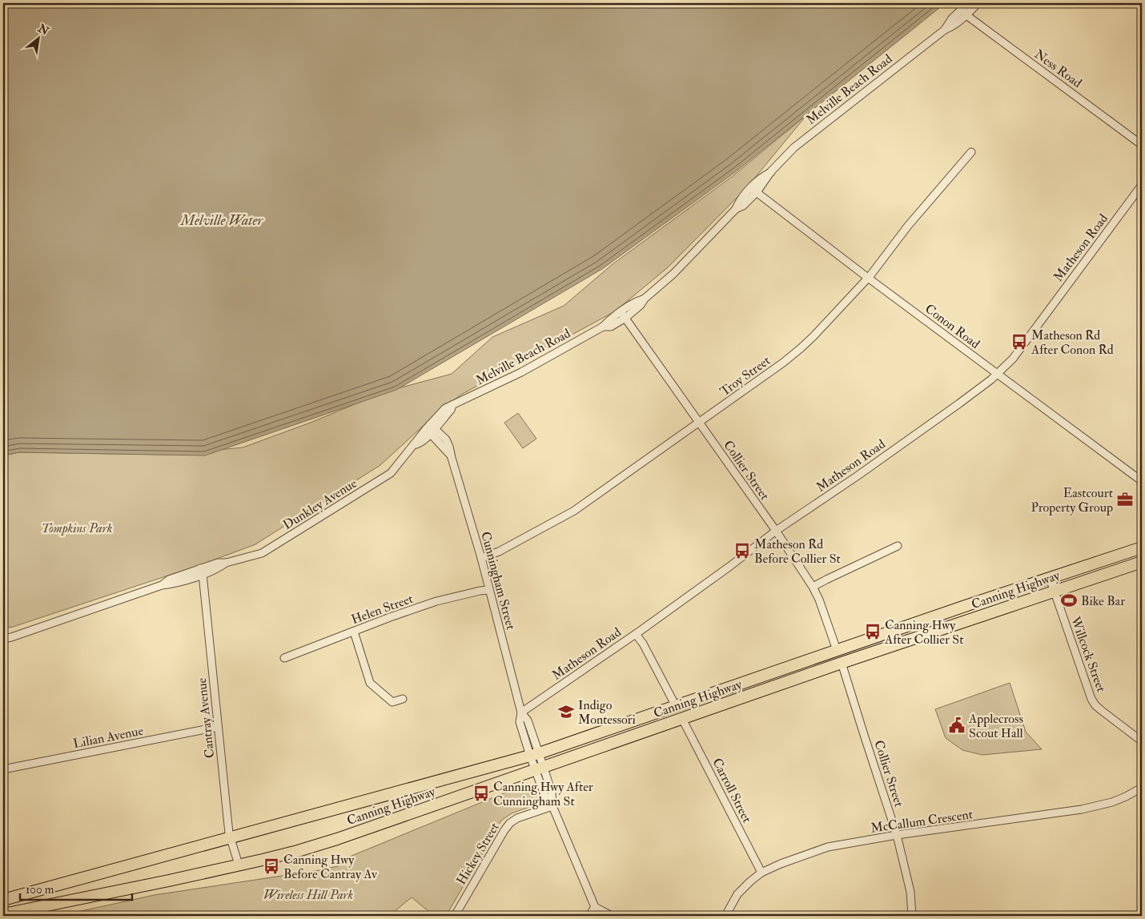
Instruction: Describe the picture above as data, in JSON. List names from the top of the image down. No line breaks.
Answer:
{"streets":{"highway":["Canning Highway"],"street":["Ness Road","Melville Beach Road","Matheson Road","Conon Road","Troy Street","Collier Street","Dunkley Avenue","Cunningham Street","Helen Street","Willcock Street","Cantray Avenue","Lilian Avenue","Carroll Street","McCallum Crescent","Hickey Street"]},"crossings":[["Ness Road","Melville Beach Road"],["Melville Beach Road","Conon Road"],["Melville Beach Road","Collier Street"],["Melville Beach Road","Dunkley Avenue"],["Melville Beach Road","Cunningham Street"],["Matheson Road","Conon Road"],["Matheson Road","Collier Street"],["Matheson Road","Cunningham Street"],["Conon Road","Troy Street"],["Troy Street","Collier Street"],["Troy Street","Cunningham Street"],["Collier Street","Canning Highway"],["Collier Street","McCallum Crescent"],["Dunkley Avenue","Cunningham Street"],["Dunkley Avenue","Cantray Avenue"],["Cunningham Street","Canning Highway"],["Cunningham Street","Helen Street"],["Cunningham Street","Hickey Street"],["Canning Highway","Willcock Street"],["Canning Highway","Cantray Avenue"],["Canning Highway","Carroll Street"],["Cantray Avenue","Lilian Avenue"],["Carroll Street","McCallum Crescent"]],"water":["Melville Water"],"parks":["Tompkins Park","Wireless Hill Park"],"places":{"bus stop":["Matheson Rd After Conon Rd","Matheson Rd Before Collier St","Canning Hwy After Collier St","Canning Hwy After Cunningham St","Canning Hwy Before Cantray Av"],"office":["Eastcourt Property Group"],"sports":["Bike Bar"],"school or university":["Indigo Montessori"],"public building":["Applecross Scout Hall"]},"scale_bar":"100 m","north":"top right"}
